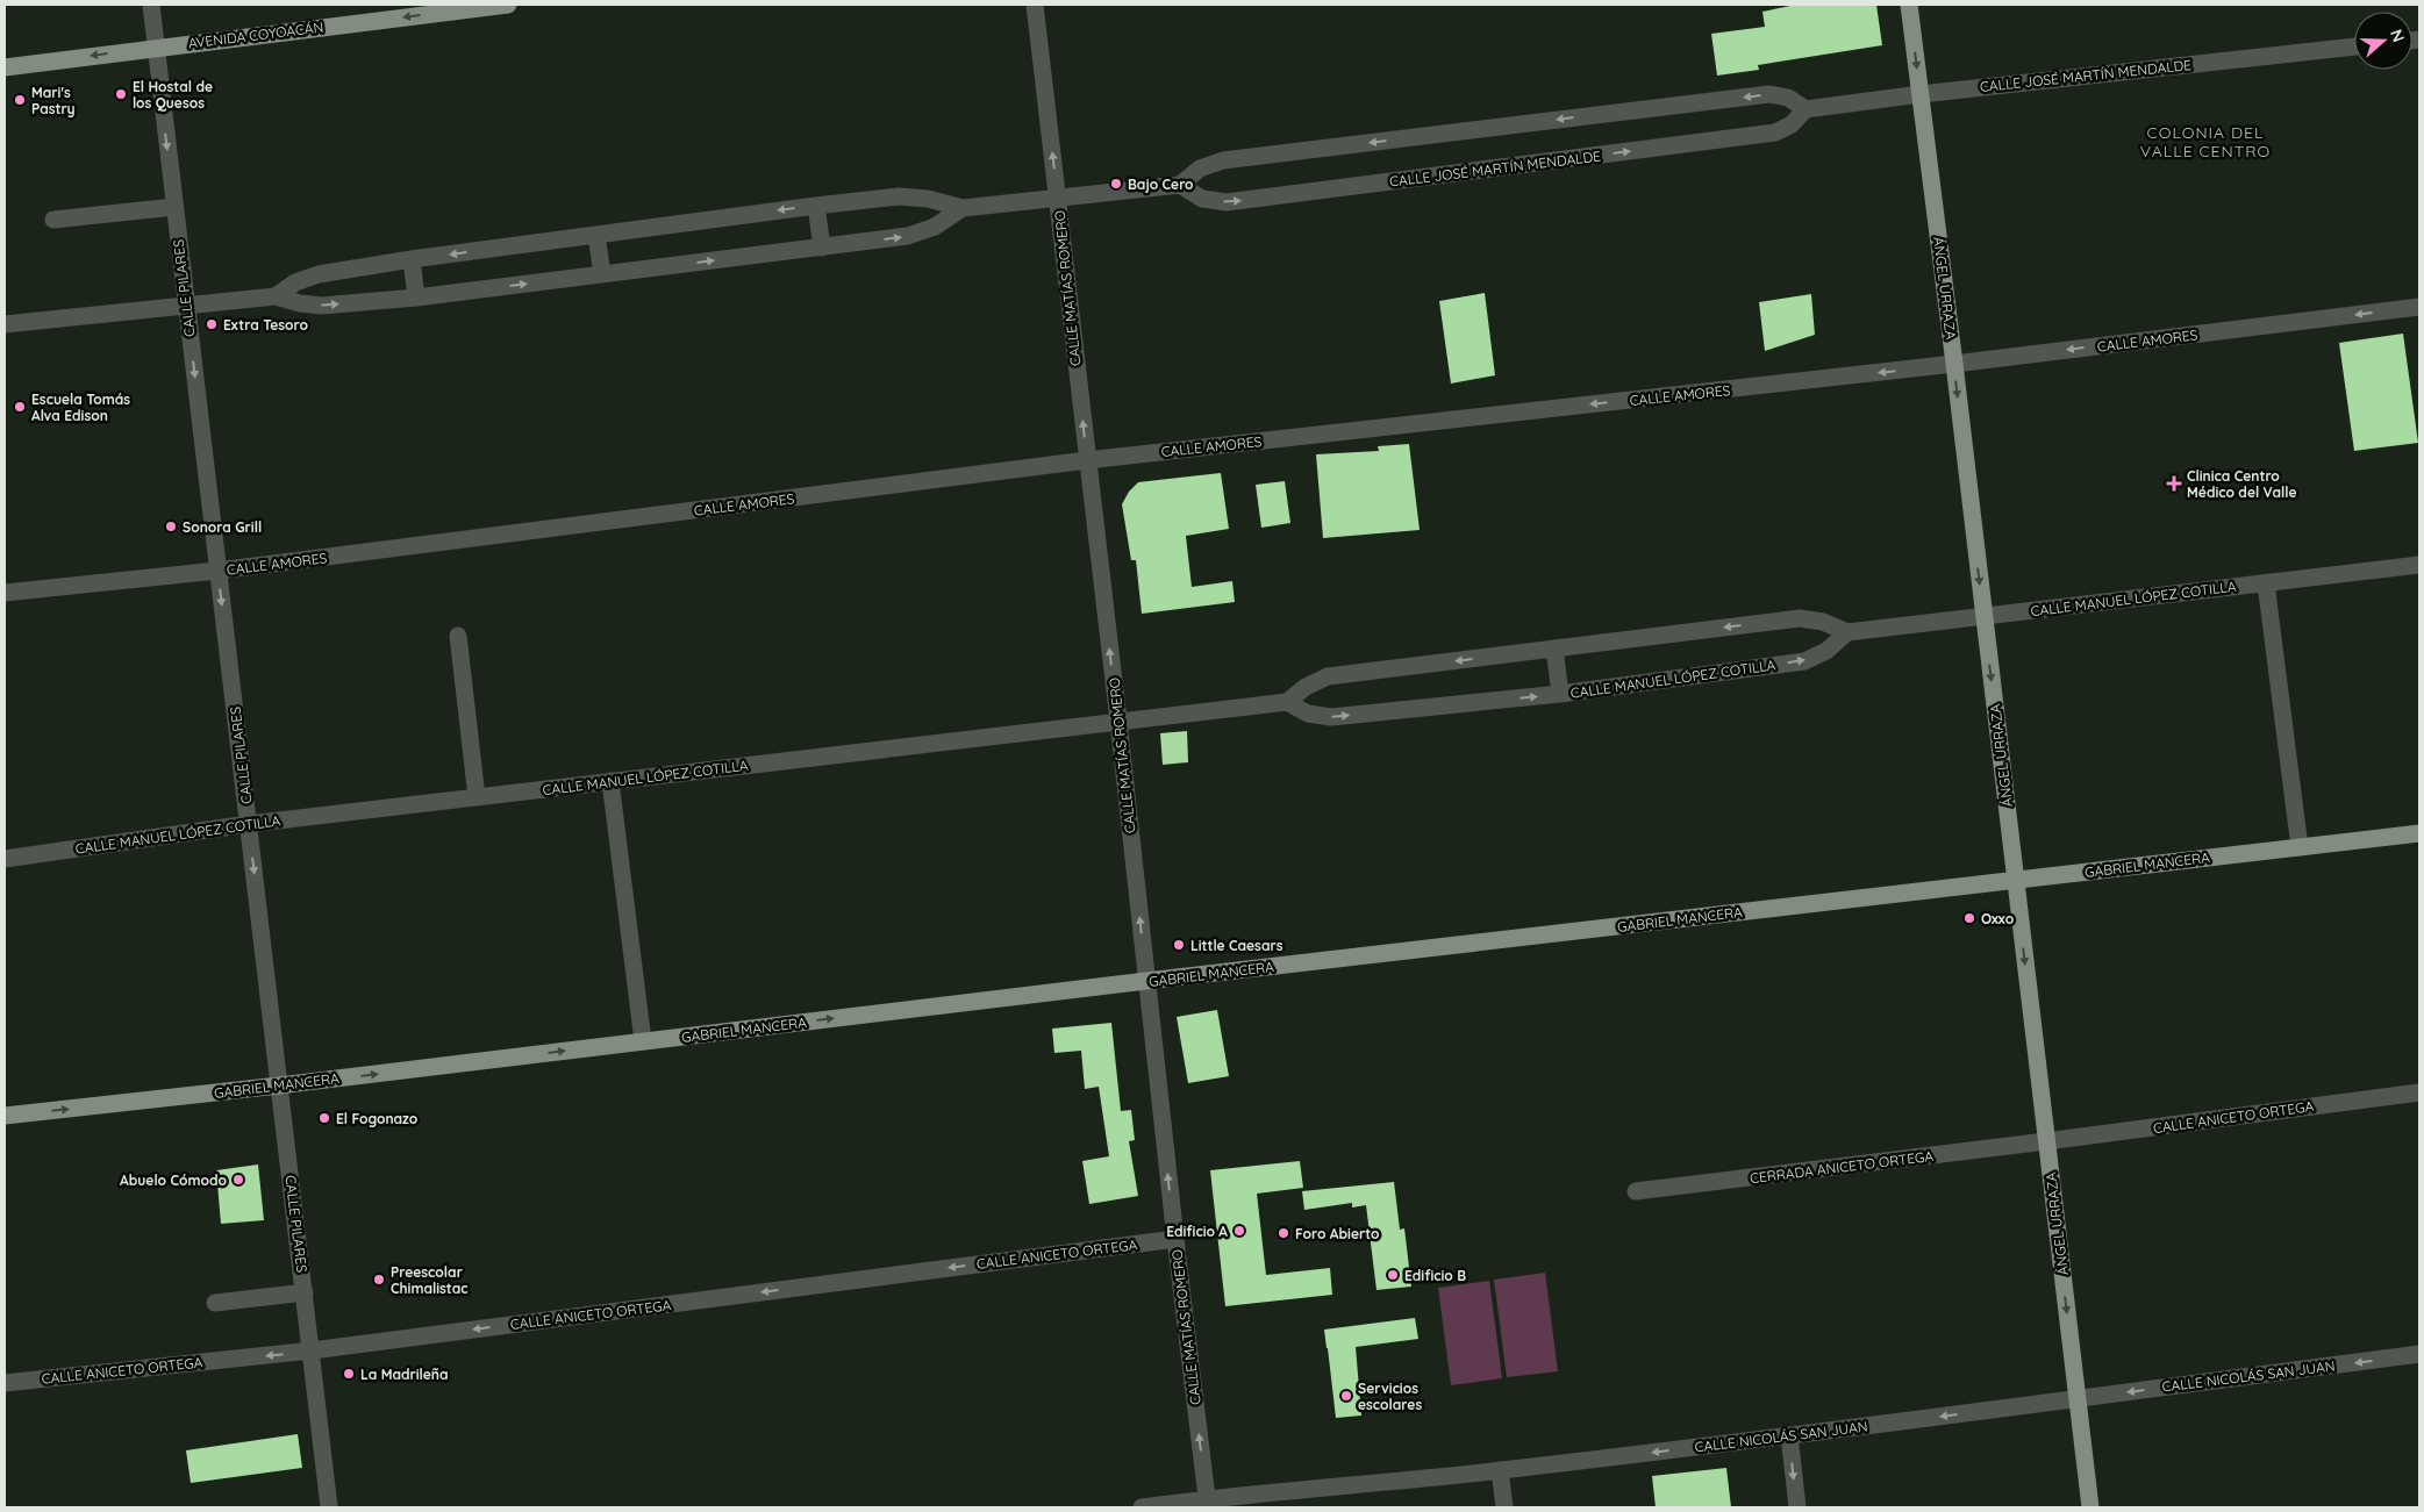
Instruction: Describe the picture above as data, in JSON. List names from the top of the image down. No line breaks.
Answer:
{"streets":{"main road":["AVENIDA COYOACÁN","ÁNGEL URRAZA","GABRIEL MANCERA"],"street":["CALLE JOSÉ MARTÍN MENDALDE","CALLE PILARES","CALLE MATÍAS ROMERO","CALLE AMORES","CALLE MANUEL LÓPEZ COTILLA","CALLE ANICETO ORTEGA","CERRADA ANICETO ORTEGA","CALLE NICOLÁS SAN JUAN"]},"crossings":[["AVENIDA COYOACÁN","CALLE PILARES"],["CALLE JOSÉ MARTÍN MENDALDE","ÁNGEL URRAZA"],["CALLE PILARES","CALLE AMORES"],["CALLE PILARES","CALLE MANUEL LÓPEZ COTILLA"],["CALLE PILARES","GABRIEL MANCERA"],["CALLE PILARES","CALLE ANICETO ORTEGA"],["CALLE MATÍAS ROMERO","CALLE AMORES"],["CALLE MATÍAS ROMERO","CALLE MANUEL LÓPEZ COTILLA"],["CALLE MATÍAS ROMERO","GABRIEL MANCERA"],["CALLE MATÍAS ROMERO","CALLE ANICETO ORTEGA"],["CALLE MATÍAS ROMERO","CALLE NICOLÁS SAN JUAN"],["ÁNGEL URRAZA","CALLE AMORES"],["ÁNGEL URRAZA","CALLE MANUEL LÓPEZ COTILLA"],["ÁNGEL URRAZA","GABRIEL MANCERA"],["ÁNGEL URRAZA","CALLE ANICETO ORTEGA"],["ÁNGEL URRAZA","CERRADA ANICETO ORTEGA"],["ÁNGEL URRAZA","CALLE NICOLÁS SAN JUAN"],["CALLE ANICETO ORTEGA","CERRADA ANICETO ORTEGA"]],"one_way":["AVENIDA COYOACÁN","CALLE PILARES","CALLE MATÍAS ROMERO","ÁNGEL URRAZA","CALLE AMORES","GABRIEL MANCERA","CALLE ANICETO ORTEGA","CALLE NICOLÁS SAN JUAN"],"districts":["COLONIA DEL VALLE CENTRO"],"places":{"other":["El Hostal de los Quesos","Mari's Pastry","Bajo Cero","Extra Tesoro","Escuela Tomás Alva Edison","Sonora Grill","Oxxo","Little Caesars","El Fogonazo","Abuelo Cómodo","Edificio A","Foro Abierto","Edificio B","Preescolar Chimalistac","La Madrileña","Servicios escolares"],"health":["Clinica Centro Médico del Valle"]},"north":"right"}
